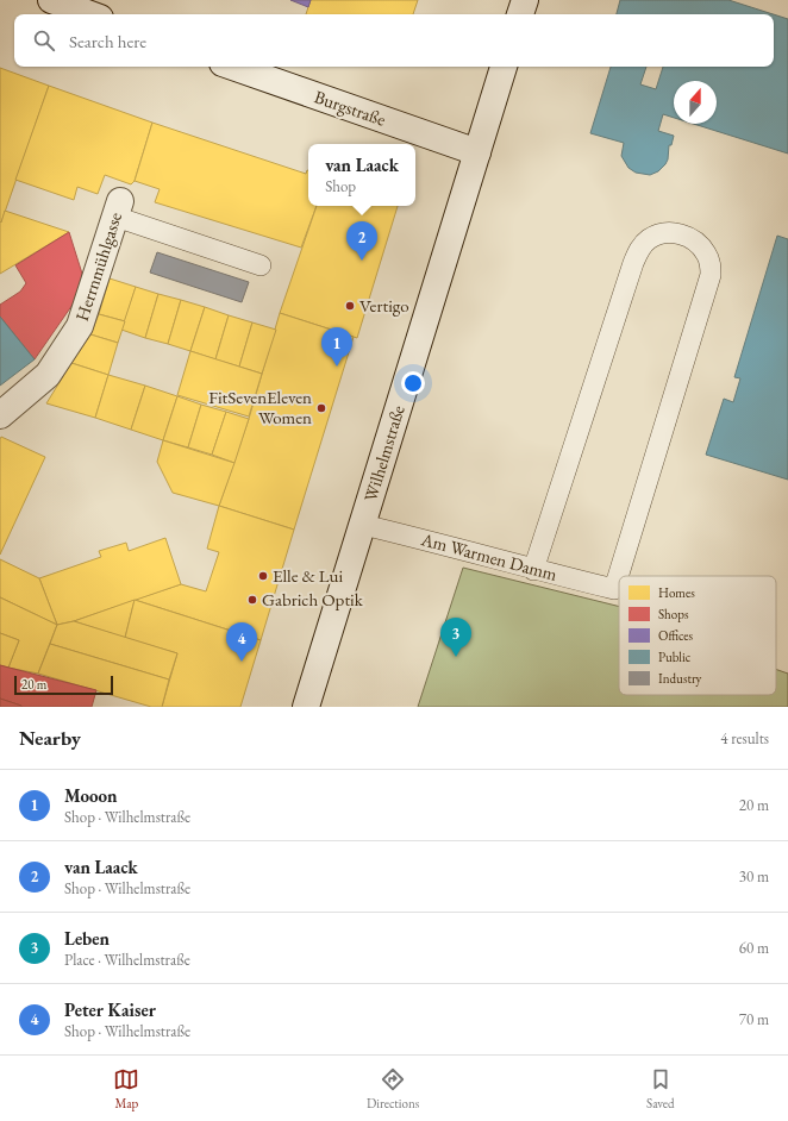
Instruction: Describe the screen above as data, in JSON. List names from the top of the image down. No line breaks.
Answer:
{"streets":{"main road":["Burgstraße","Herrnmühlgasse","Wilhelmstraße"],"lane":["Am Warmen Damm"]},"crossings":[["Burgstraße","Wilhelmstraße"],["Wilhelmstraße","Am Warmen Damm"]],"places":["Vertigo","FitSevenEleven Women","Elle & Lui","Gabrich Optik"],"legend":["Homes","Shops","Offices","Public","Industry"],"scale_bar":"20 m","north":"top","page":{"search":"Search here","popup":["van Laack","Shop"],"pins":["2","1","3","4"],"scale":"20 m","heading":["Nearby","4 results"],"list":[{"mark":"1","name":"Mooon","note":"Shop · Wilhelmstraße","value":"20 m"},{"mark":"2","name":"van Laack","note":"Shop · Wilhelmstraße","value":"30 m"},{"mark":"3","name":"Leben","note":"Place · Wilhelmstraße","value":"60 m"},{"mark":"4","name":"Peter Kaiser","note":"Shop · Wilhelmstraße","value":"70 m"}],"nav":["Map","Directions","Saved"]}}
